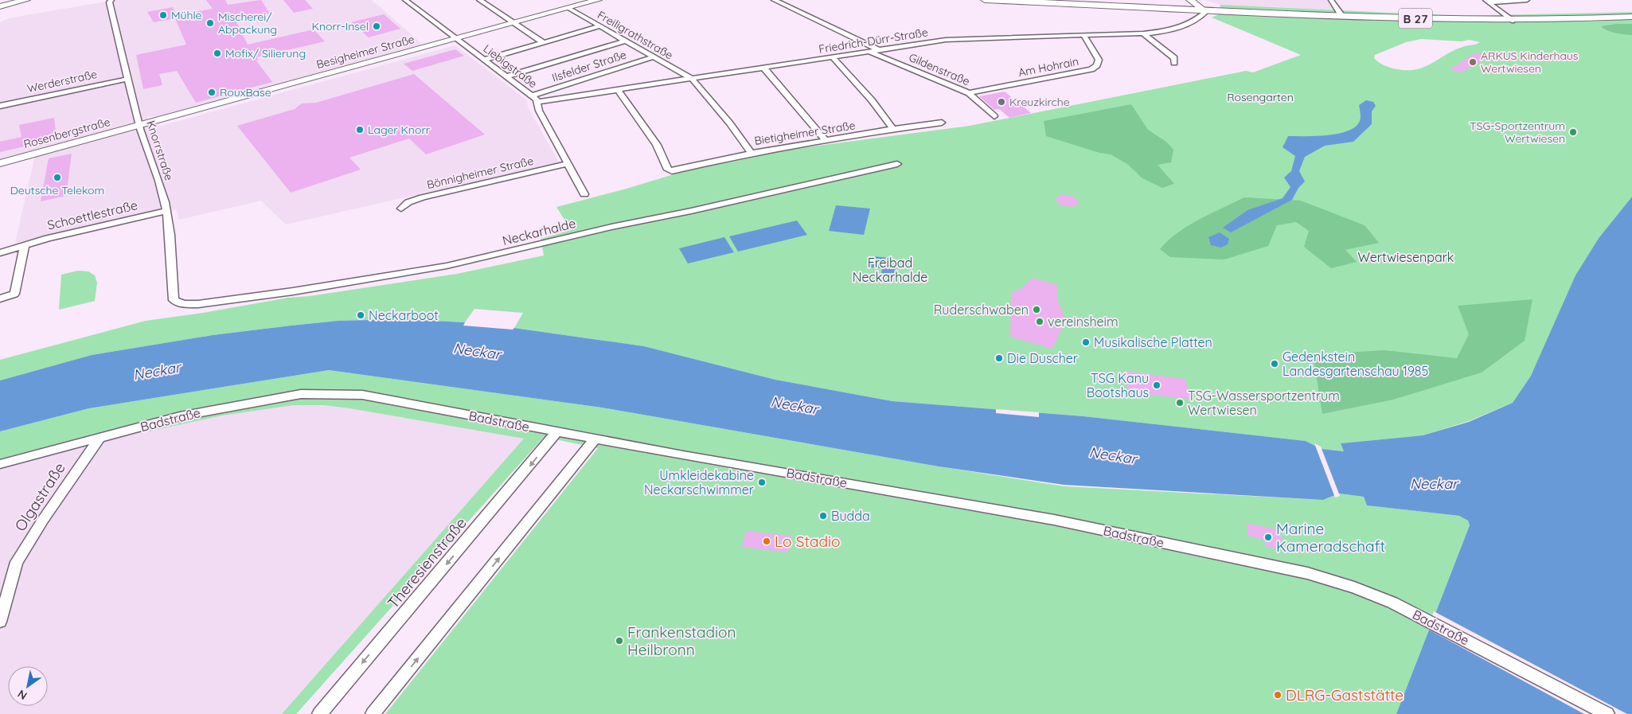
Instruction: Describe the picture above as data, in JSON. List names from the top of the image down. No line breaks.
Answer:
{"streets":{"main road":["B 27"],"street":["Freiligrathstraße","Friedrich-Dürr-Straße","Besigheimer Straße","Liebigstraße","Ilsfelder Straße","Am Hohrain","Gildenstraße","Werderstraße","Rosenbergstraße","Bietigheimer Straße","Knorrstraße","Bönnigheimer Straße","Schoettlestraße","Neckarhalde","Badstraße","Olgastraße","Theresienstraße"]},"crossings":[["B 27","Friedrich-Dürr-Straße"],["Freiligrathstraße","Friedrich-Dürr-Straße"],["Freiligrathstraße","Besigheimer Straße"],["Freiligrathstraße","Ilsfelder Straße"],["Friedrich-Dürr-Straße","Liebigstraße"],["Friedrich-Dürr-Straße","Am Hohrain"],["Friedrich-Dürr-Straße","Gildenstraße"],["Friedrich-Dürr-Straße","Bietigheimer Straße"],["Besigheimer Straße","Liebigstraße"],["Besigheimer Straße","Rosenbergstraße"],["Besigheimer Straße","Knorrstraße"],["Liebigstraße","Ilsfelder Straße"],["Liebigstraße","Bönnigheimer Straße"],["Am Hohrain","Gildenstraße"],["Werderstraße","Knorrstraße"],["Rosenbergstraße","Knorrstraße"],["Knorrstraße","Schoettlestraße"],["Knorrstraße","Neckarhalde"],["Badstraße","Olgastraße"],["Badstraße","Theresienstraße"]],"water":["Neckar"],"parks":["Rosengarten","Wertwiesenpark","Freibad Neckarhalde"],"places":["Mühle","Mischerei/ Abpackung","Knorr-Insel","Mofix/ Silierung","ARKUS Kinderhaus Wertwiesen","RouxBase","Kreuzkirche","Lager Knorr","TSG-Sportzentrum Wertwiesen","Deutsche Telekom","Ruderschwaben","Neckarboot","vereinsheim","Musikalische Platten","Die Duscher","Gedenkstein Landesgartenschau 1985","TSG Kanu Bootshaus","TSG-Wassersportzentrum Wertwiesen","Umkleidekabine Neckarschwimmer","Budda","Marine Kameradschaft","Lo Stadio","Frankenstadion Heilbronn","DLRG-Gaststätte"],"north":"bottom left"}
